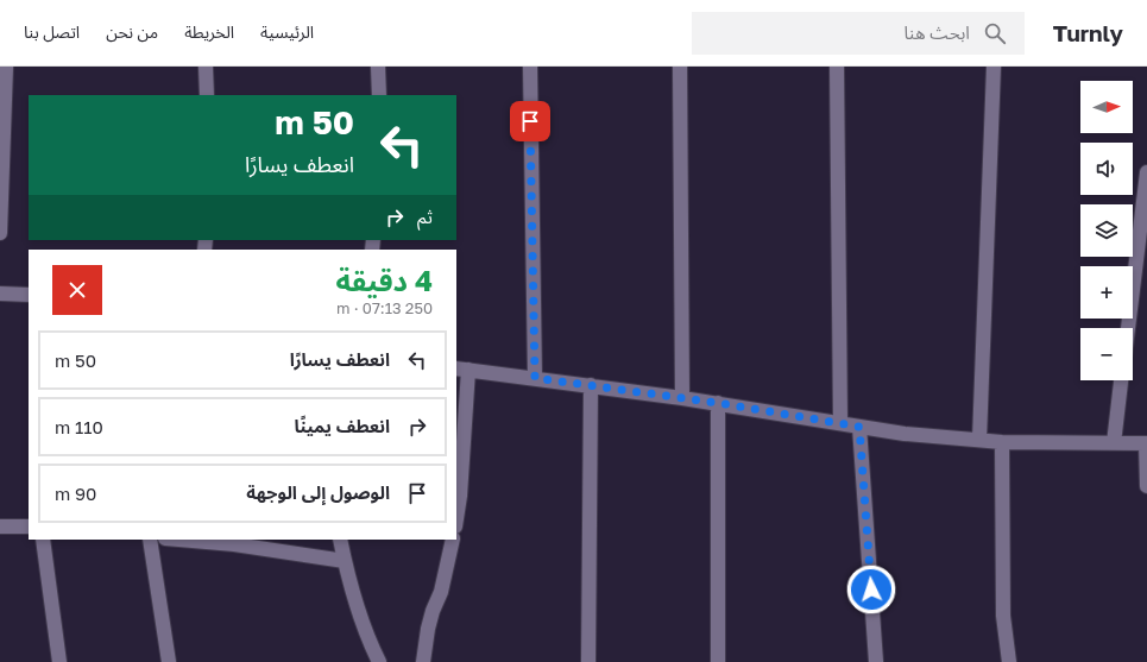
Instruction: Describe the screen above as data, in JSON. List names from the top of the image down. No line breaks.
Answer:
{"north":"right","page":{"header":"Turnly","search":"ابحث هنا","nav":["الرئيسية","الخريطة","من نحن","اتصل بنا"],"map_buttons":["+","−"],"turn":["50 m","انعطف يسارًا"],"then":"ثم","heading":["4 دقيقة","250 m · 07:13"],"list":[{"name":"انعطف يسارًا","value":"50 m"},{"name":"انعطف يمينًا","value":"110 m"},{"name":"الوصول إلى الوجهة","value":"90 m"}]}}
